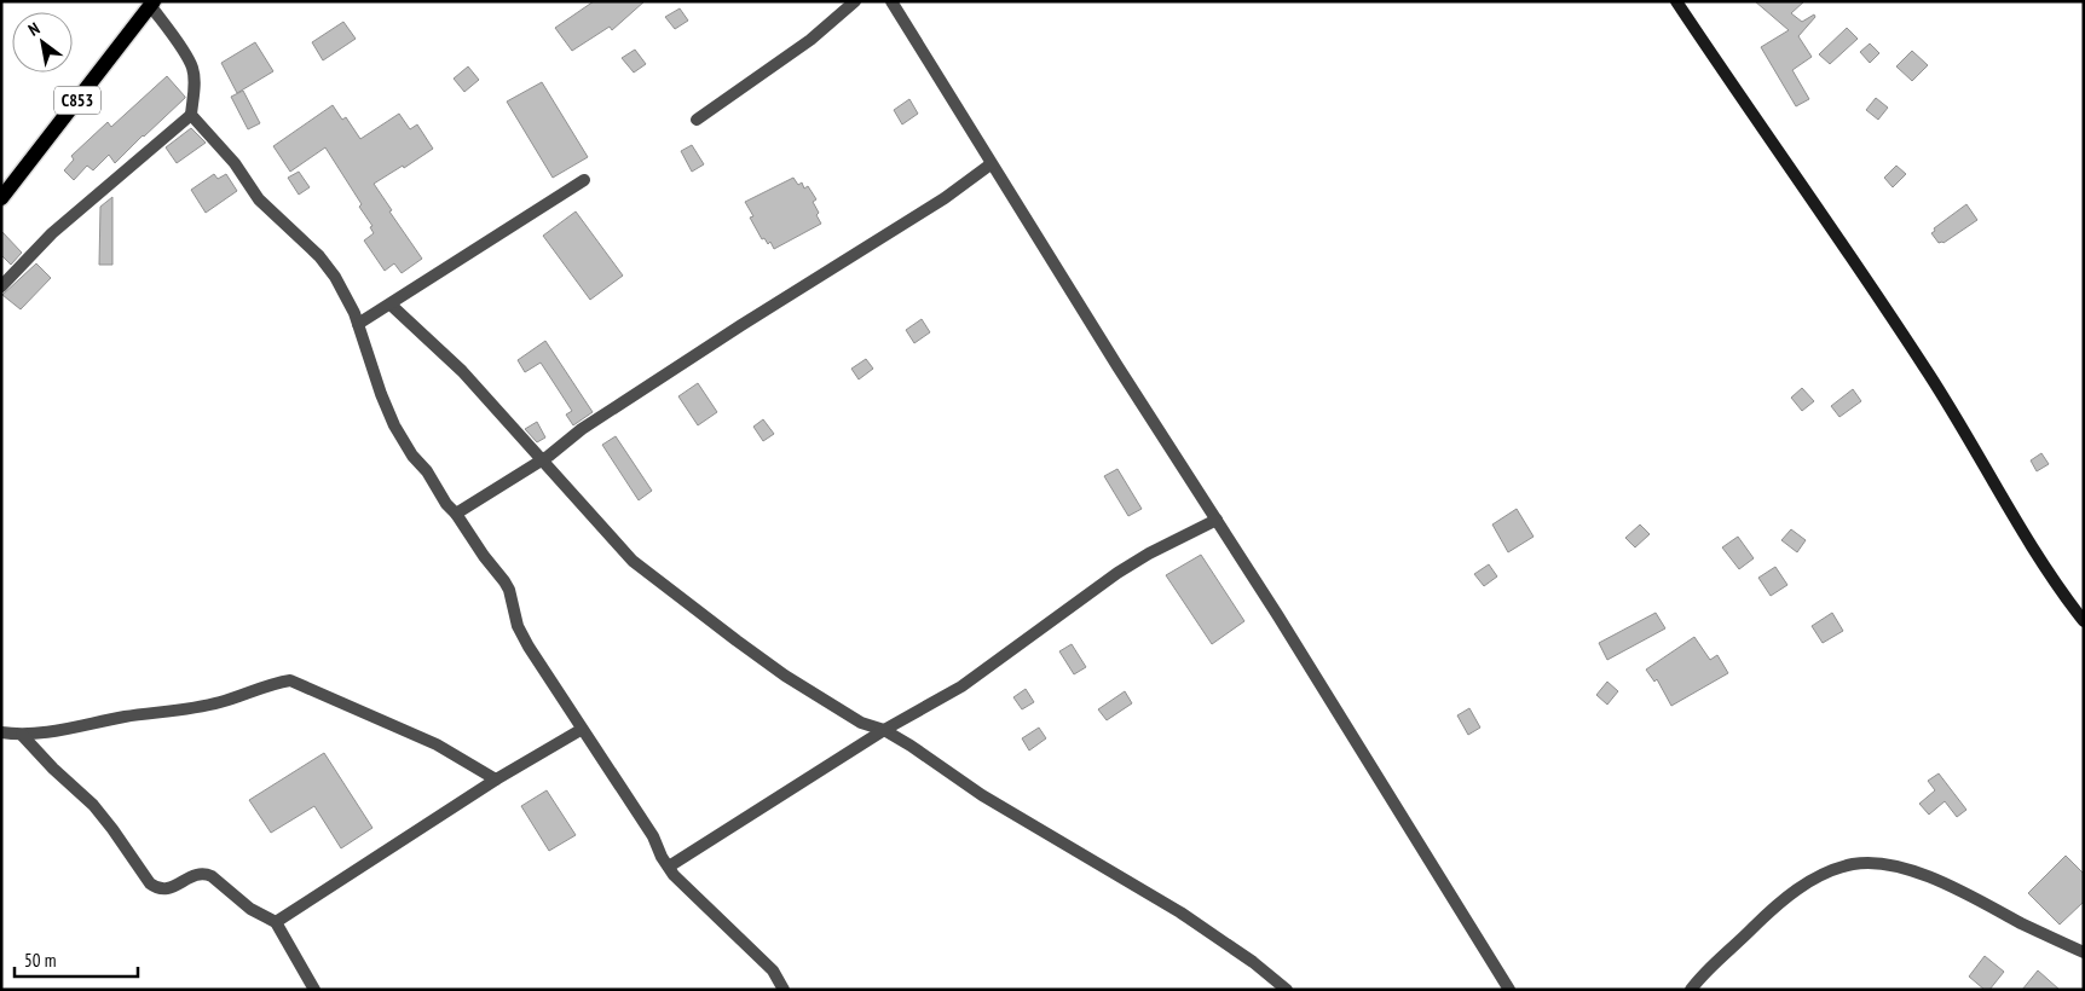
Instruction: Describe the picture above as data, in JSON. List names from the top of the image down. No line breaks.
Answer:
{"streets":{"main road":["C853"]},"scale_bar":"50 m","north":"top left"}
